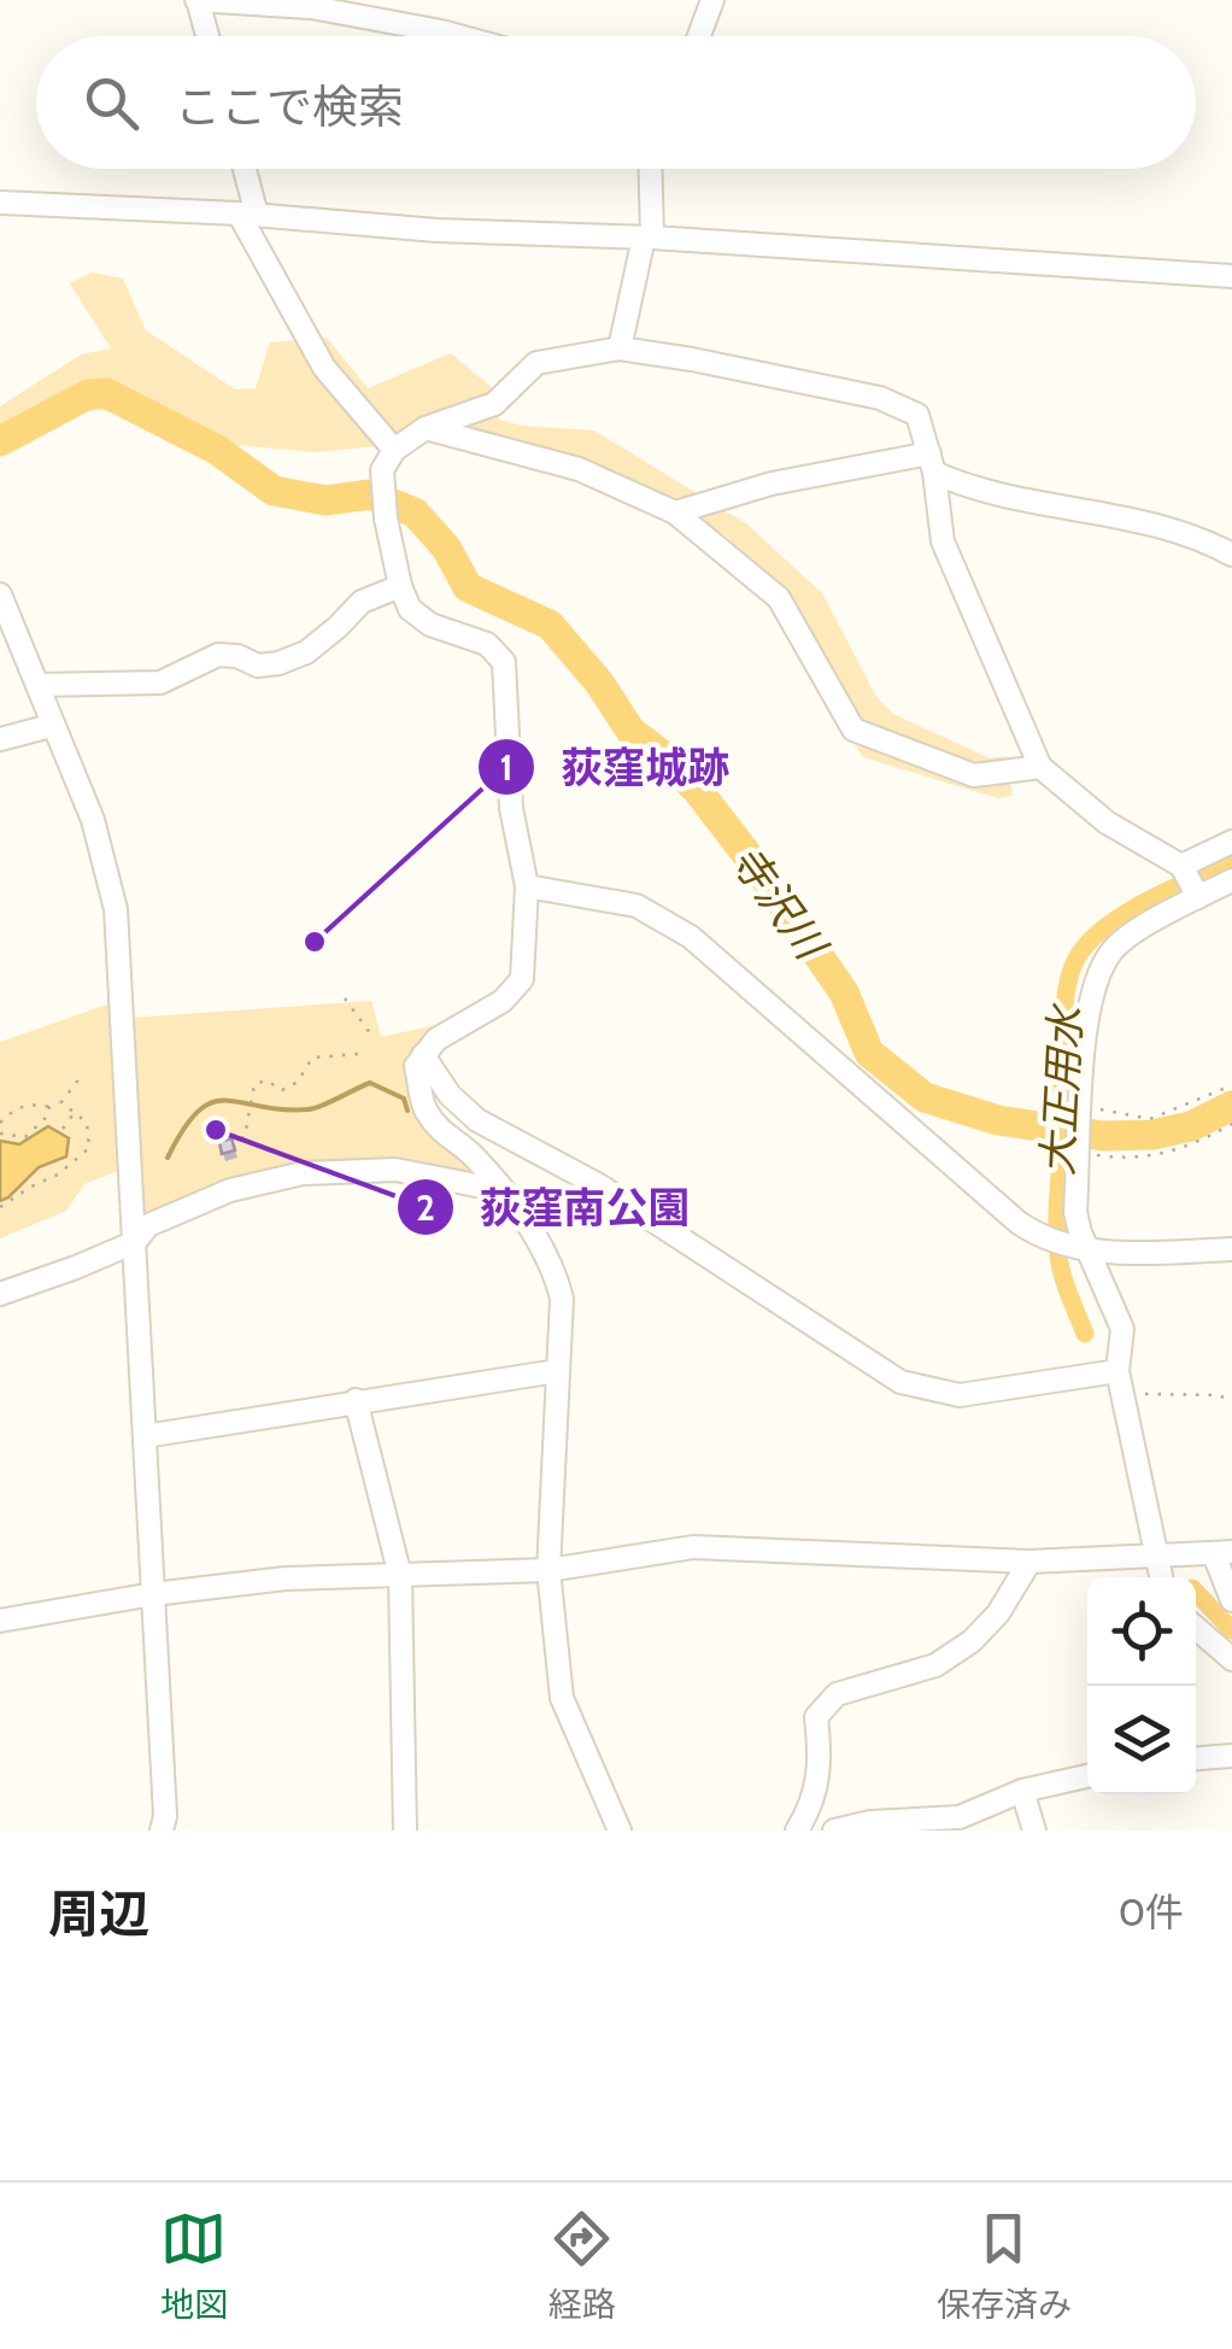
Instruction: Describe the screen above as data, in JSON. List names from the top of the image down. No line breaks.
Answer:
{"water":["寺沢川","大正用水"],"places":["荻窪城跡","荻窪南公園"],"page":{"search":"ここで検索","heading":["周辺","0件"],"nav":["地図","経路","保存済み"]}}
